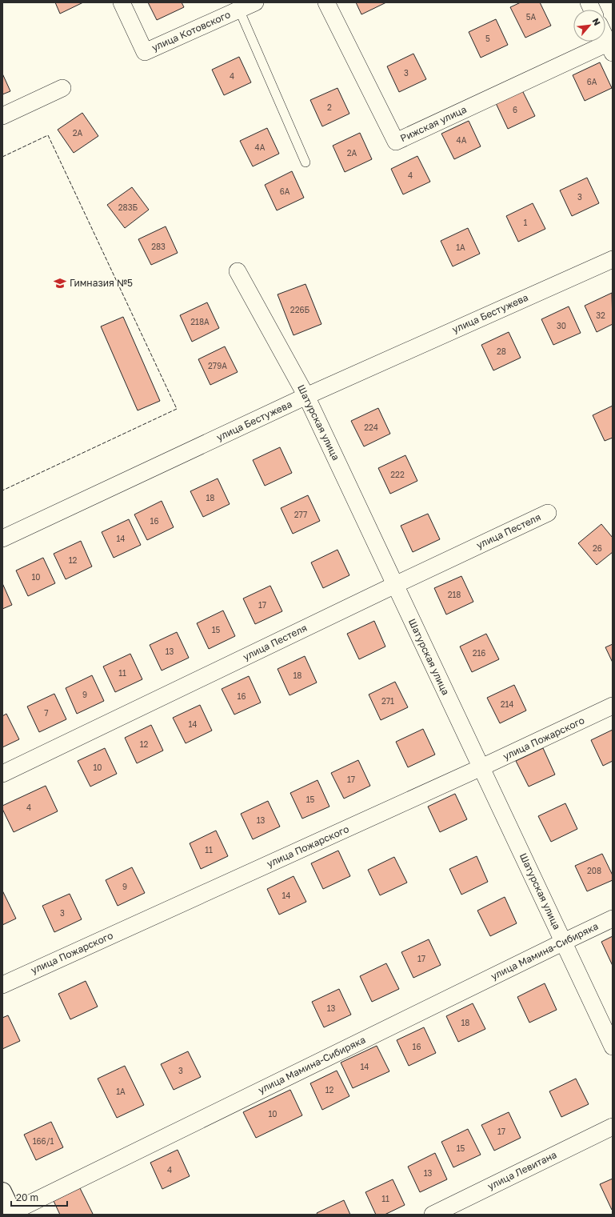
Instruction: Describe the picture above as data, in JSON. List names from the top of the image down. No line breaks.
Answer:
{"streets":{"street":["улица Котовского","Рижская улица","улица Бестужева","Шатурская улица","улица Пестеля","улица Пожарского","улица Мамина-Сибиряка","улица Левитана"]},"crossings":[["улица Бестужева","Шатурская улица"],["Шатурская улица","улица Пестеля"],["Шатурская улица","улица Пожарского"],["Шатурская улица","улица Мамина-Сибиряка"]],"places":{"school or university":["Гимназия №5"]},"house_numbers":["5А","5","3","4","6А","2","6","2А","4А","4А","2А","4","6А","3","283Б","1","283","1А","226Б","32","218А","30","28","279А","224","222","18","277","16","14","26","12","10","218","17","15","13","216","11","18","9","16","271","214","7","14","12","10","17","15","4","13","11","208","9","14","3","17","13","18","16","14","3","12","1А","10","17","166/1","15","4","13","11"],"scale_bar":"20 m","north":"top right"}
